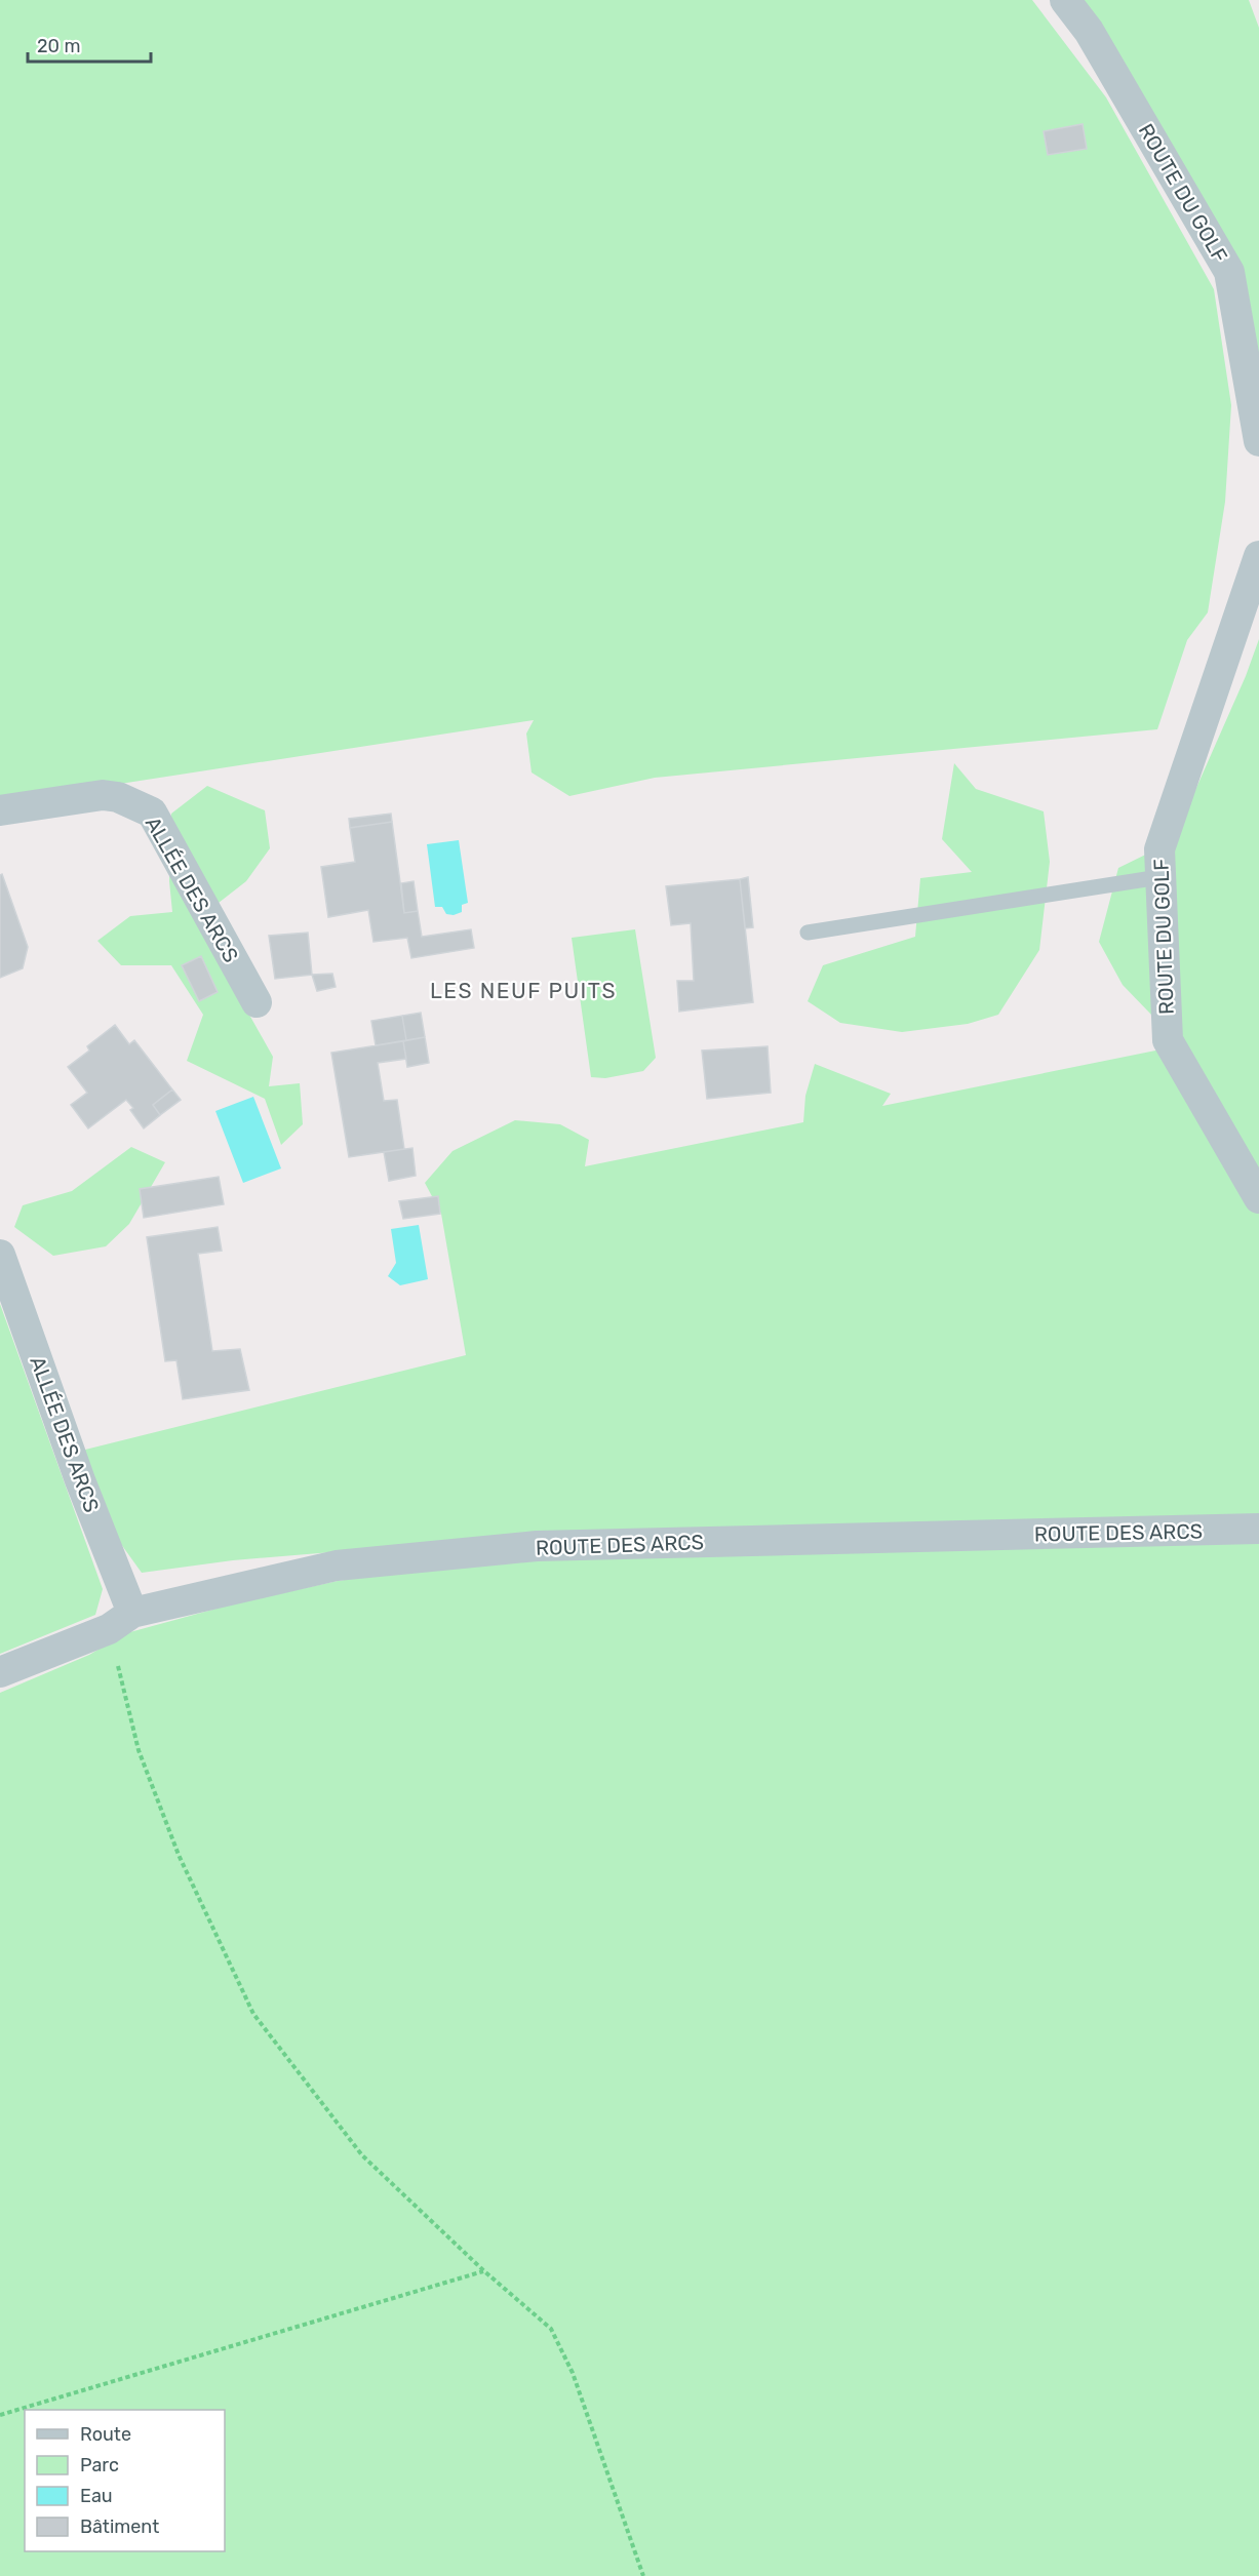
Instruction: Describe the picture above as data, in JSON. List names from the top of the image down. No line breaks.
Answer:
{"streets":{"street":["ROUTE DU GOLF","ALLÉE DES ARCS","ROUTE DES ARCS"]},"crossings":[["ALLÉE DES ARCS","ROUTE DES ARCS"]],"districts":["LES NEUF PUITS"],"legend":["Route","Parc","Eau","Bâtiment"],"scale_bar":"20 m"}
